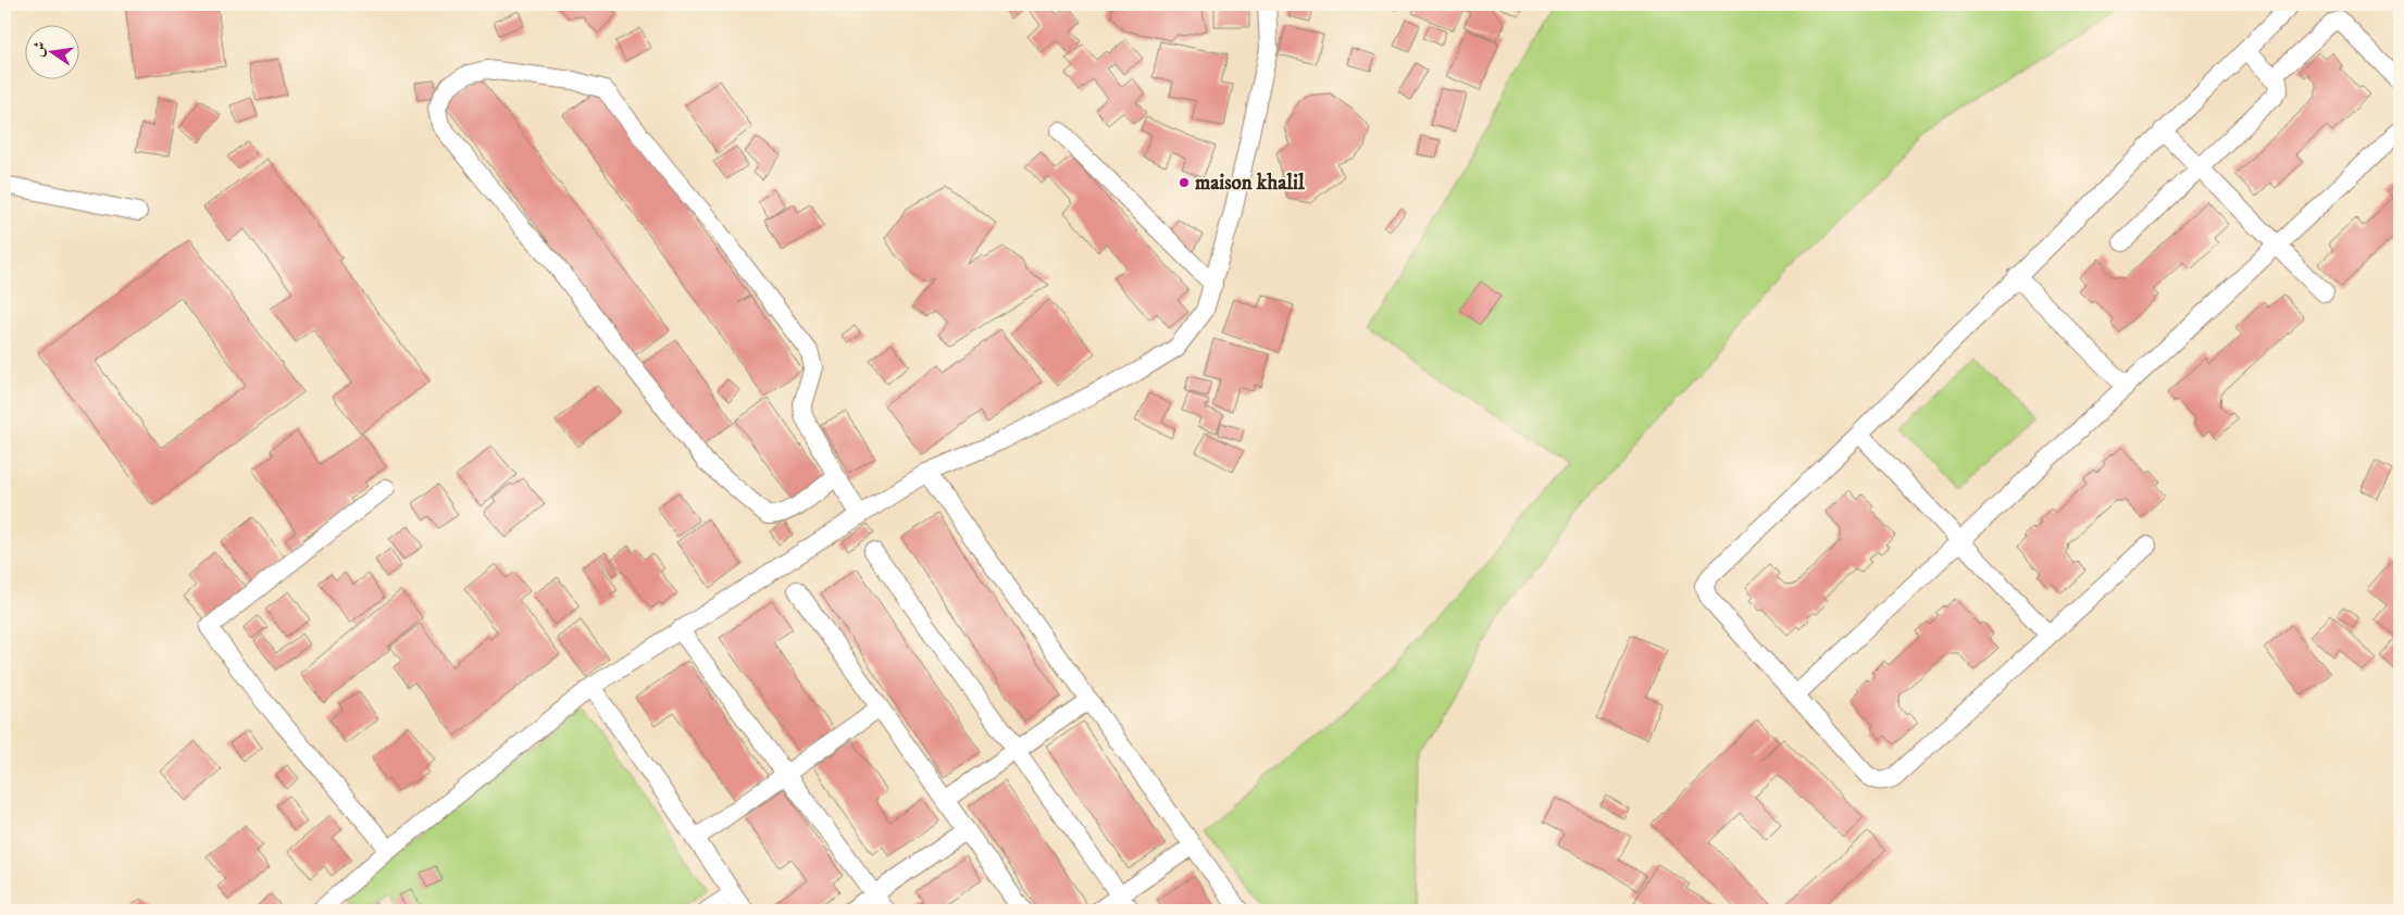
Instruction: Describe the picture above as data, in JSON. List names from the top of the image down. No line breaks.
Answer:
{"places":["maison khalil"],"north":"left"}
